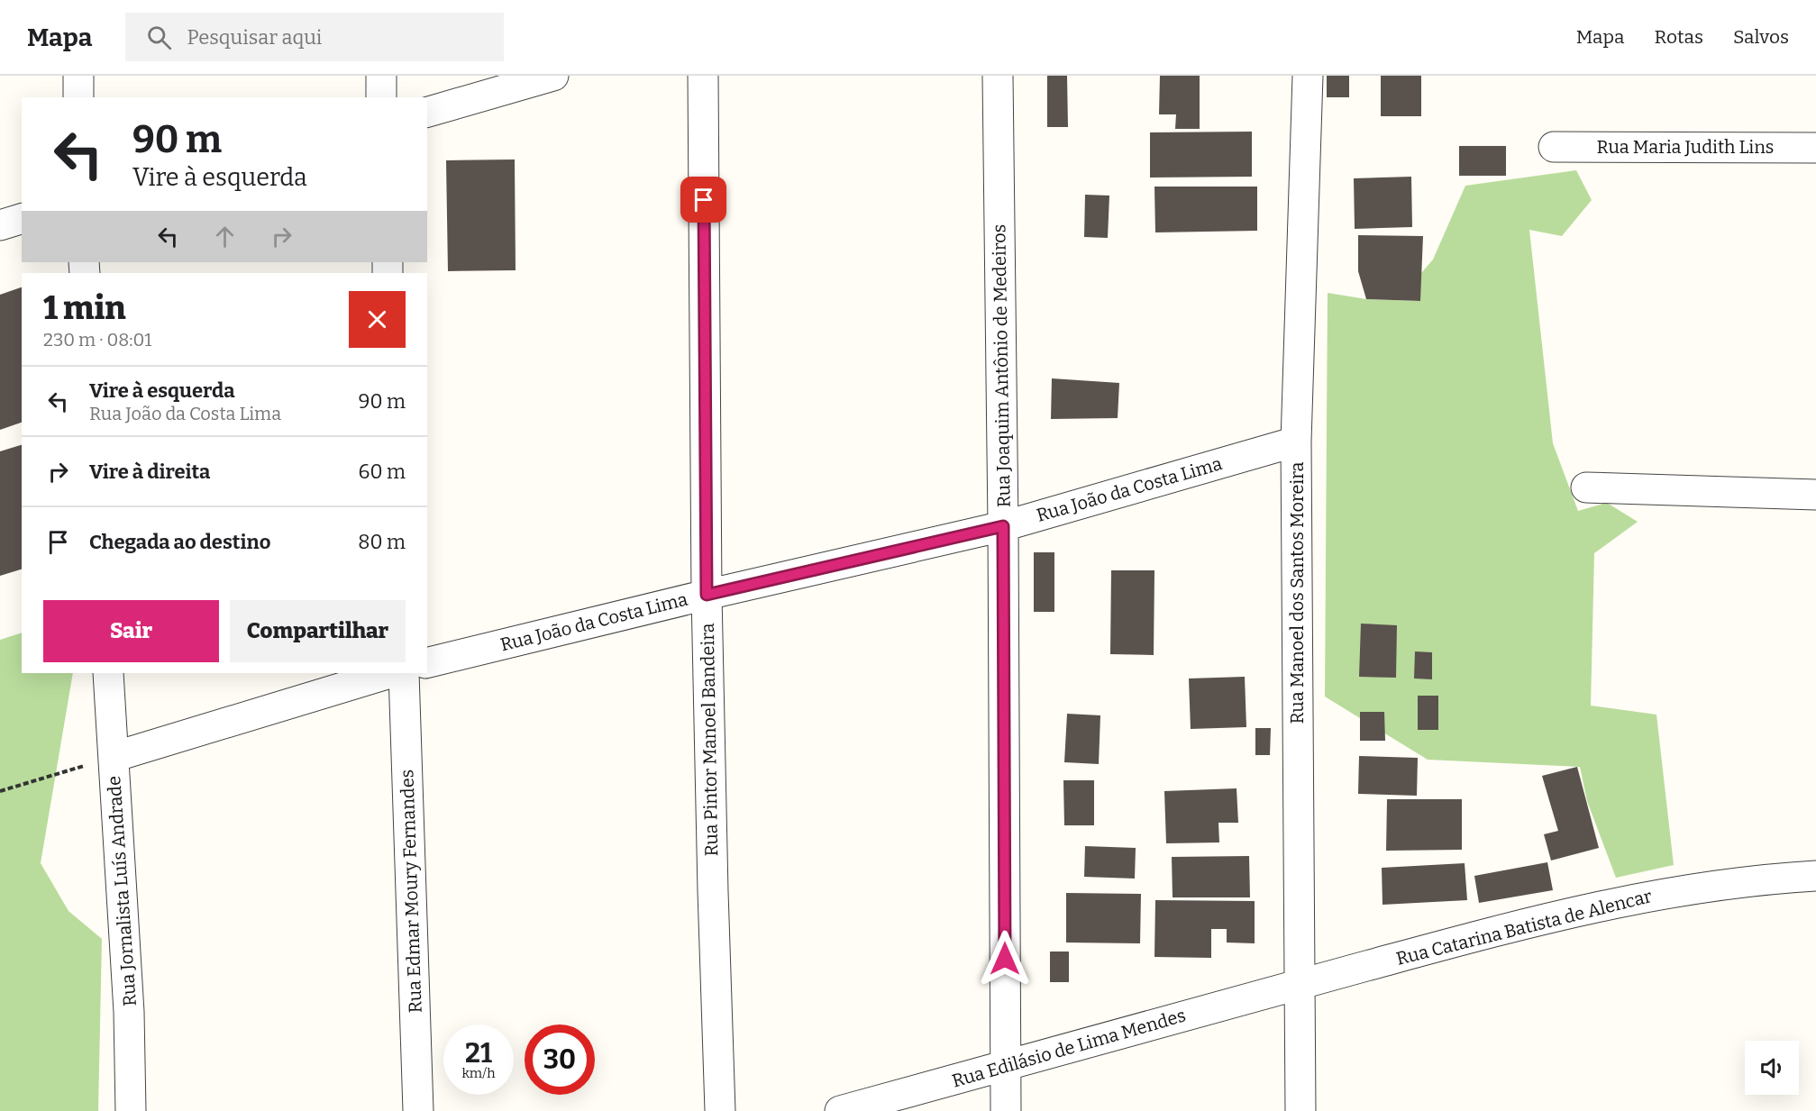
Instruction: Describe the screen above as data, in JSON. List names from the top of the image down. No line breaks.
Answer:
{"streets":{"street":["Rua Maria Judith Lins","Rua Joaquim Antônio de Medeiros","Rua João da Costa Lima","Rua Manoel dos Santos Moreira","Rua Pintor Manoel Bandeira","Rua Jornalista Luís Andrade","Rua Edmar Moury Fernandes","Rua Catarina Batista de Alencar","Rua Edilásio de Lima Mendes"]},"crossings":[["Rua Joaquim Antônio de Medeiros","Rua João da Costa Lima"],["Rua Joaquim Antônio de Medeiros","Rua Edilásio de Lima Mendes"],["Rua João da Costa Lima","Rua Manoel dos Santos Moreira"],["Rua João da Costa Lima","Rua Pintor Manoel Bandeira"],["Rua Manoel dos Santos Moreira","Rua Catarina Batista de Alencar"],["Rua Manoel dos Santos Moreira","Rua Edilásio de Lima Mendes"],["Rua Catarina Batista de Alencar","Rua Edilásio de Lima Mendes"]],"page":{"header":"Mapa","search":"Pesquisar aqui","nav":["Mapa","Rotas","Salvos"],"turn":["90 m","Vire à esquerda"],"heading":["1 min","230 m · 08:01"],"list":[{"name":"Vire à esquerda","note":"Rua João da Costa Lima","value":"90 m"},{"name":"Vire à direita","value":"60 m"},{"name":"Chegada ao destino","value":"80 m"}],"buttons":["Sair","Compartilhar"],"speed":"21 km/h","limit":"30"}}
